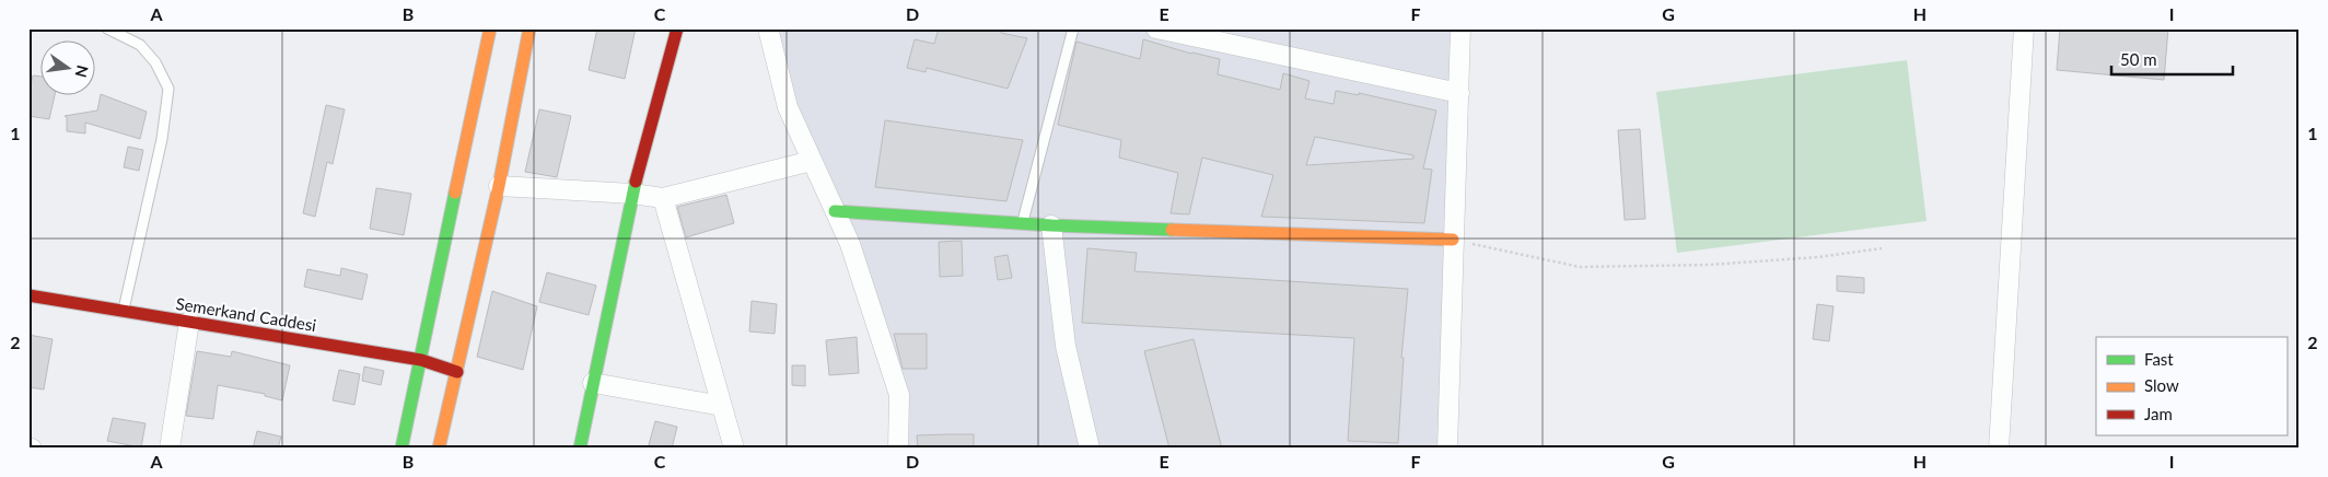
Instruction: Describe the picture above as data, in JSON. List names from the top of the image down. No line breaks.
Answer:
{"streets":{"street":["Semerkand Caddesi"]},"legend":["Fast","Slow","Jam"],"scale_bar":"50 m","north":"right","grid":{"columns":["A","B","C","D","E","F","G","H","I"],"rows":["1","2"]}}
